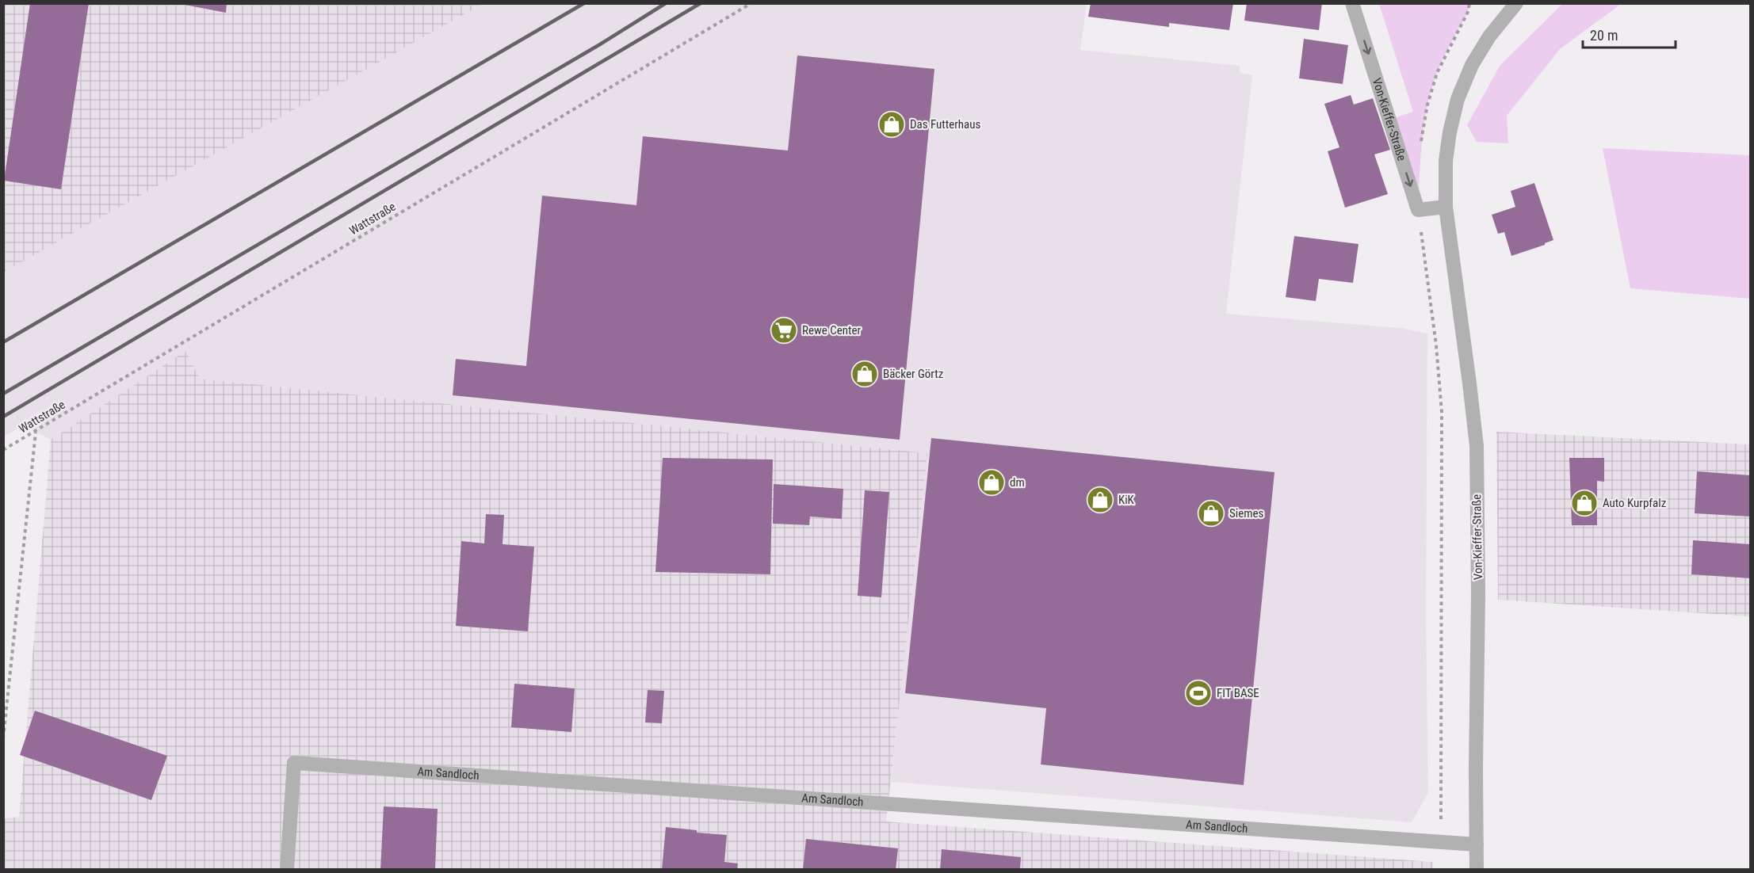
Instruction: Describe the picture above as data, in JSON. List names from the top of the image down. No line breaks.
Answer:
{"streets":{"street":["Von-Kieffer-Straße","Am Sandloch"],"path":["Wattstraße"]},"crossings":[["Von-Kieffer-Straße","Am Sandloch"]],"places":{"shop":["Das Futterhaus","Bäcker Görtz","dm","KiK","Auto Kurpfalz","Siemes"],"supermarket":["Rewe Center"],"sports":["FIT BASE"]},"scale_bar":"20 m"}
